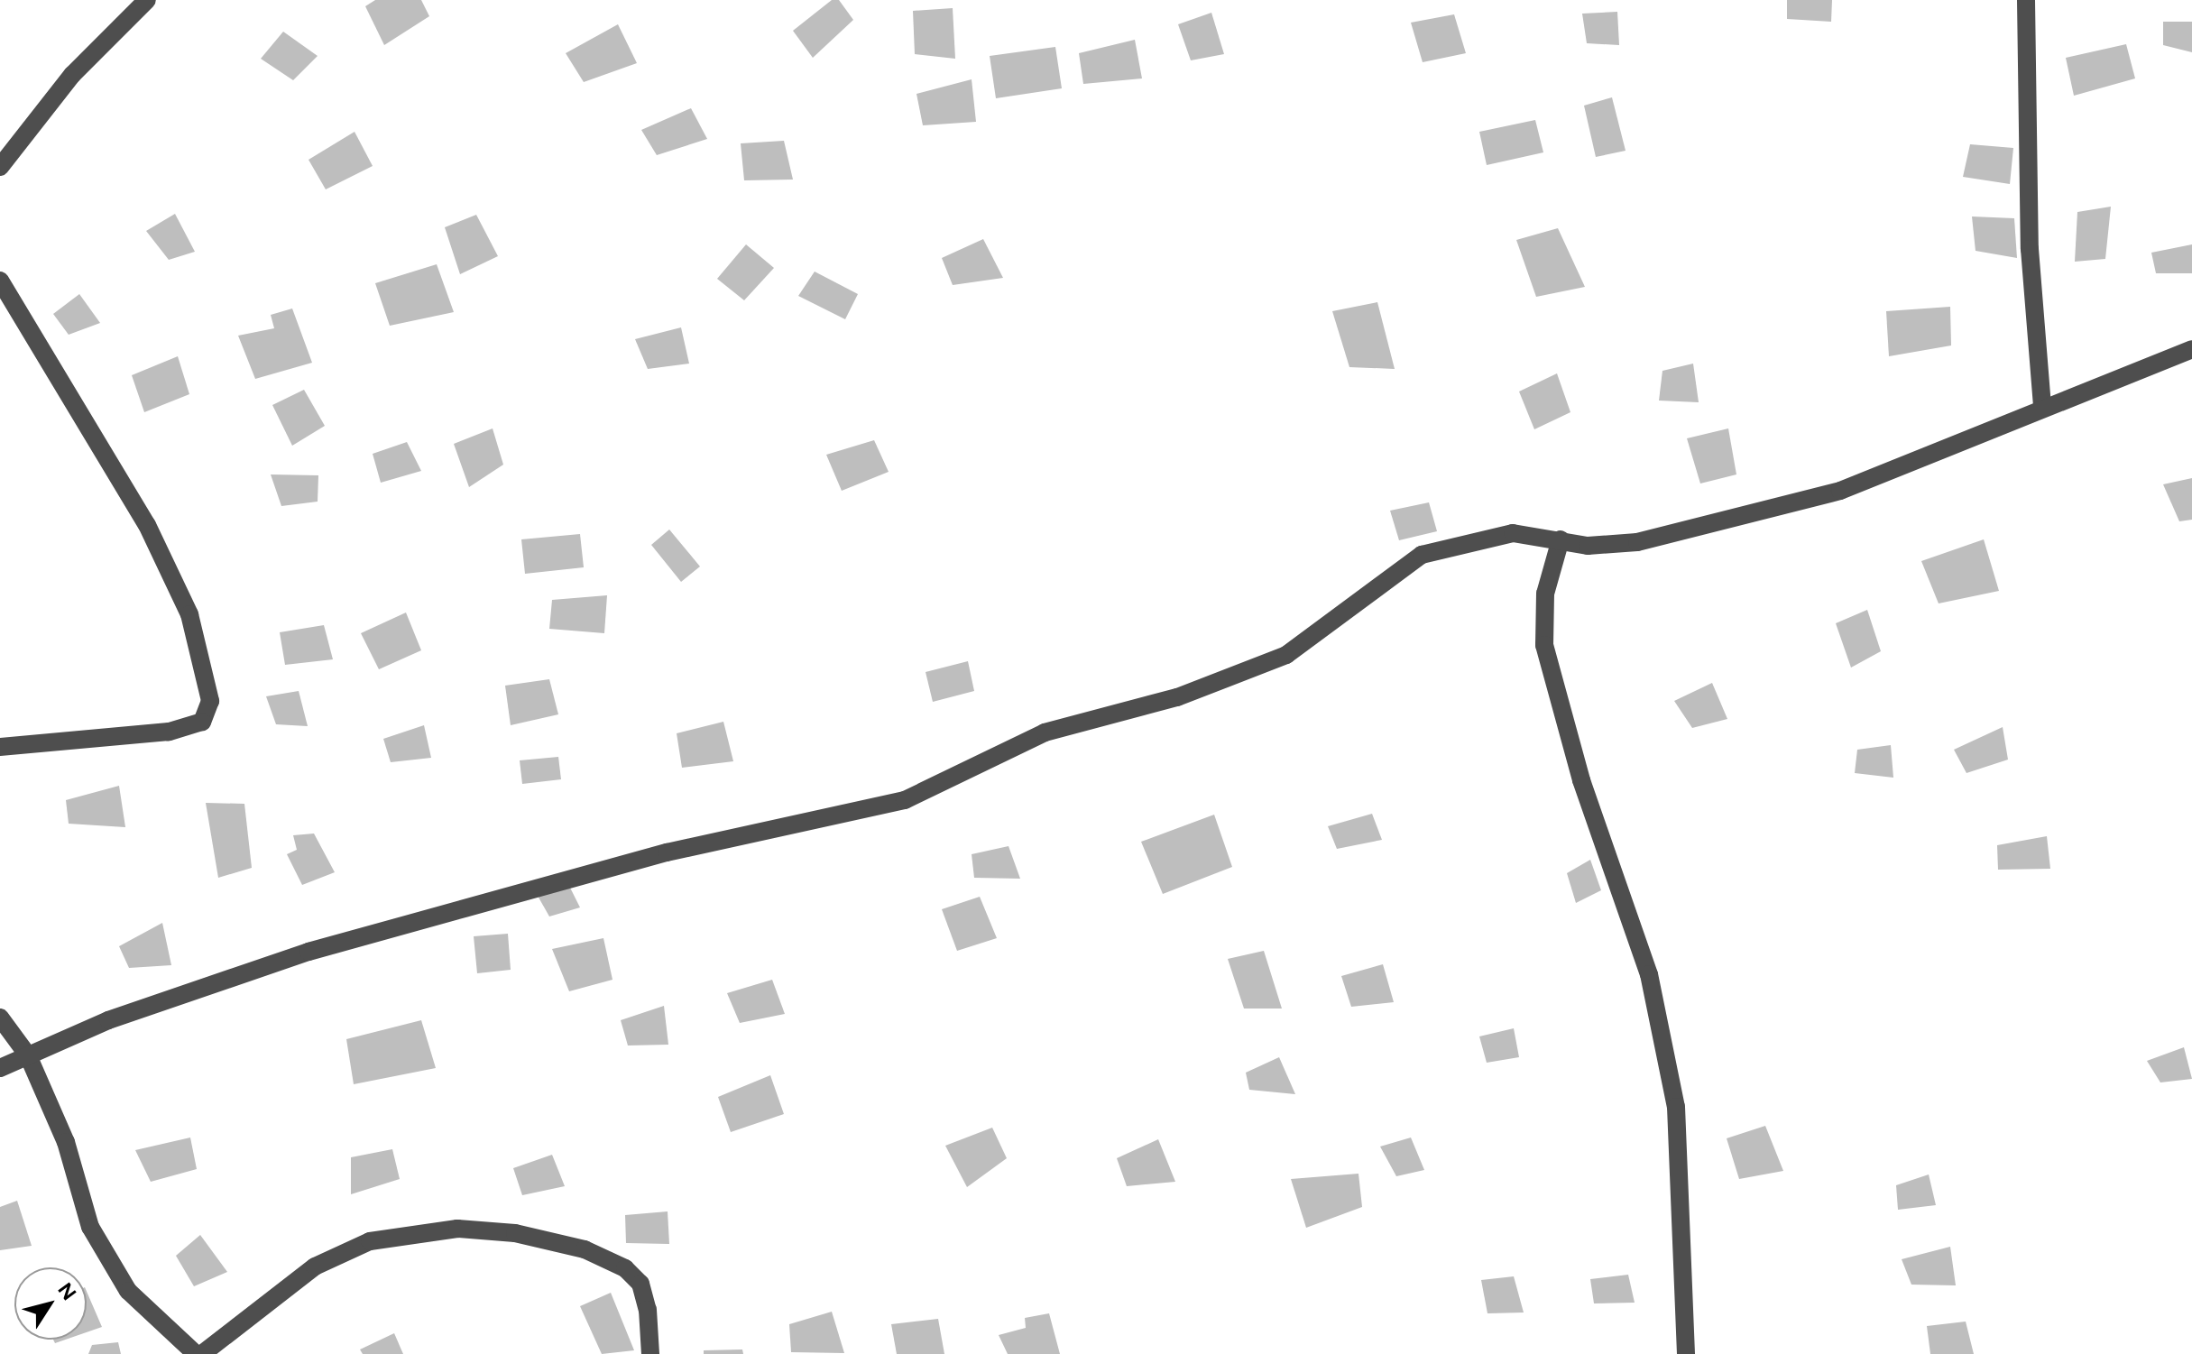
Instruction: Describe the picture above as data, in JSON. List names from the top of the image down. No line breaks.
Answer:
{"north":"top right"}
